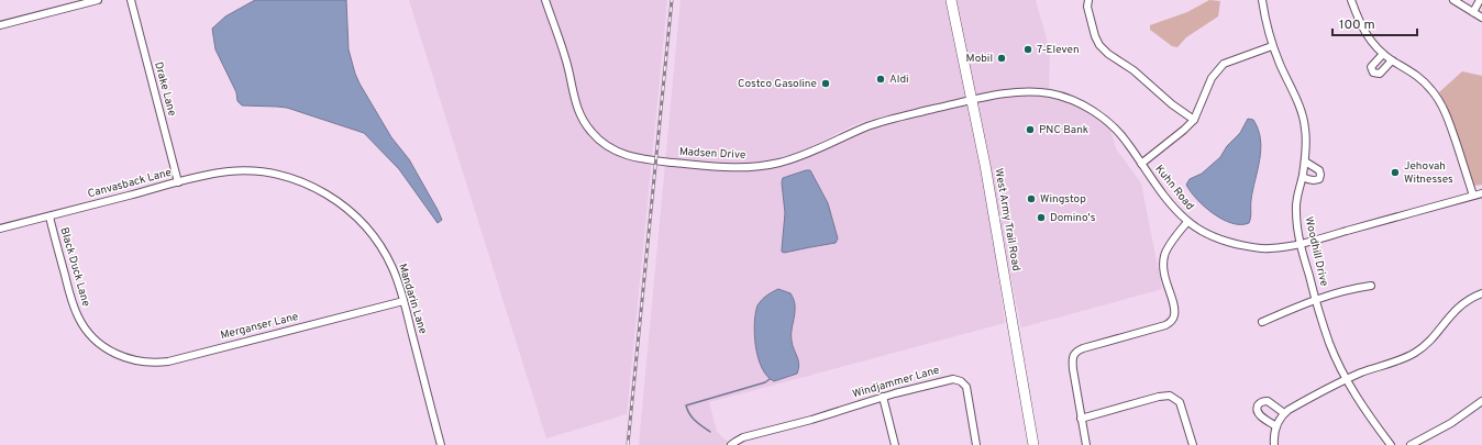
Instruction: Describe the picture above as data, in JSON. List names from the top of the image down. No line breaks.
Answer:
{"streets":{"main road":["West Army Trail Road"],"street":["Drake Lane","Madsen Drive","Canvasback Lane","Kuhn Road","Woodhill Drive","Black Duck Lane","Mandarin Lane","Merganser Lane","Windjammer Lane"]},"crossings":[["Drake Lane","Canvasback Lane"],["Madsen Drive","Kuhn Road"],["Madsen Drive","West Army Trail Road"],["Canvasback Lane","Black Duck Lane"],["Canvasback Lane","Mandarin Lane"],["Kuhn Road","West Army Trail Road"],["Kuhn Road","Woodhill Drive"],["Black Duck Lane","Merganser Lane"],["Mandarin Lane","Merganser Lane"]],"places":["7-Eleven","Mobil","Aldi","Costco Gasoline","PNC Bank","Jehovah Witnesses","Wingstop","Domino's"],"scale_bar":"100 m"}
